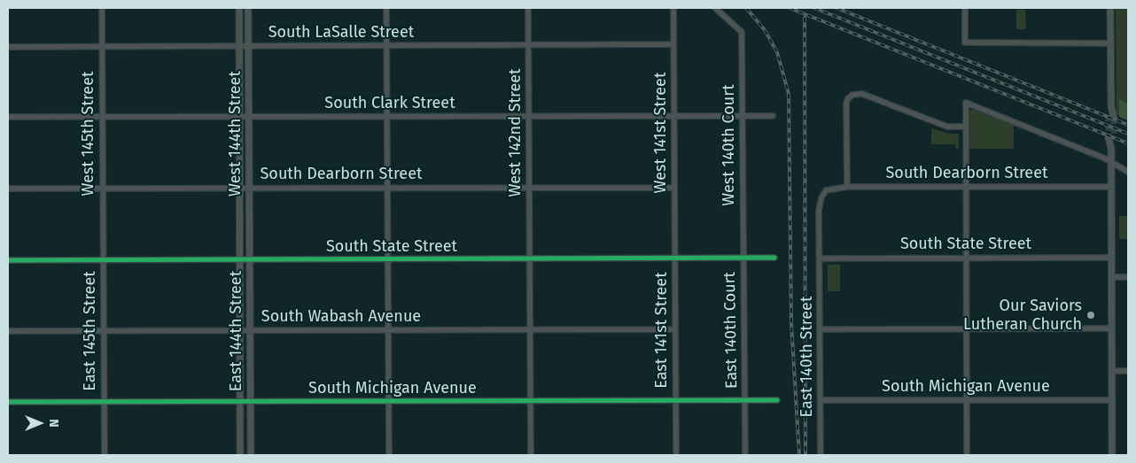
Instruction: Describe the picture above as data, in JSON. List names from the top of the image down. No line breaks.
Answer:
{"streets":{"street":["South LaSalle Street","South Clark Street","West 142nd Street","West 141st Street","West 145th Street","West 144th Street","West 140th Court","South Dearborn Street","South State Street","South Wabash Avenue","East 141st Street","East 140th Court","East 145th Street","East 144th Street","East 140th Street","South Michigan Avenue"]},"crossings":[["South LaSalle Street","West 142nd Street"],["South LaSalle Street","West 141st Street"],["South LaSalle Street","West 145th Street"],["South LaSalle Street","West 144th Street"],["South Clark Street","West 142nd Street"],["South Clark Street","West 141st Street"],["South Clark Street","West 145th Street"],["South Clark Street","West 144th Street"],["South Clark Street","West 140th Court"],["West 142nd Street","South Dearborn Street"],["West 142nd Street","South State Street"],["West 142nd Street","South Wabash Avenue"],["West 142nd Street","South Michigan Avenue"],["West 141st Street","South Dearborn Street"],["West 141st Street","South State Street"],["West 141st Street","East 141st Street"],["West 145th Street","South Dearborn Street"],["West 145th Street","South State Street"],["West 145th Street","East 145th Street"],["West 144th Street","South Dearborn Street"],["West 144th Street","South State Street"],["West 144th Street","East 144th Street"],["West 140th Court","South State Street"],["West 140th Court","East 140th Court"],["South Dearborn Street","East 140th Street"],["South State Street","East 141st Street"],["South State Street","East 140th Court"],["South State Street","East 145th Street"],["South State Street","East 144th Street"],["South State Street","East 140th Street"],["South Wabash Avenue","East 141st Street"],["South Wabash Avenue","East 145th Street"],["South Wabash Avenue","East 144th Street"],["East 141st Street","South Michigan Avenue"],["East 140th Court","South Michigan Avenue"],["East 145th Street","South Michigan Avenue"],["East 144th Street","South Michigan Avenue"],["East 140th Street","South Michigan Avenue"]],"places":["Our Saviors Lutheran Church"],"north":"right"}
